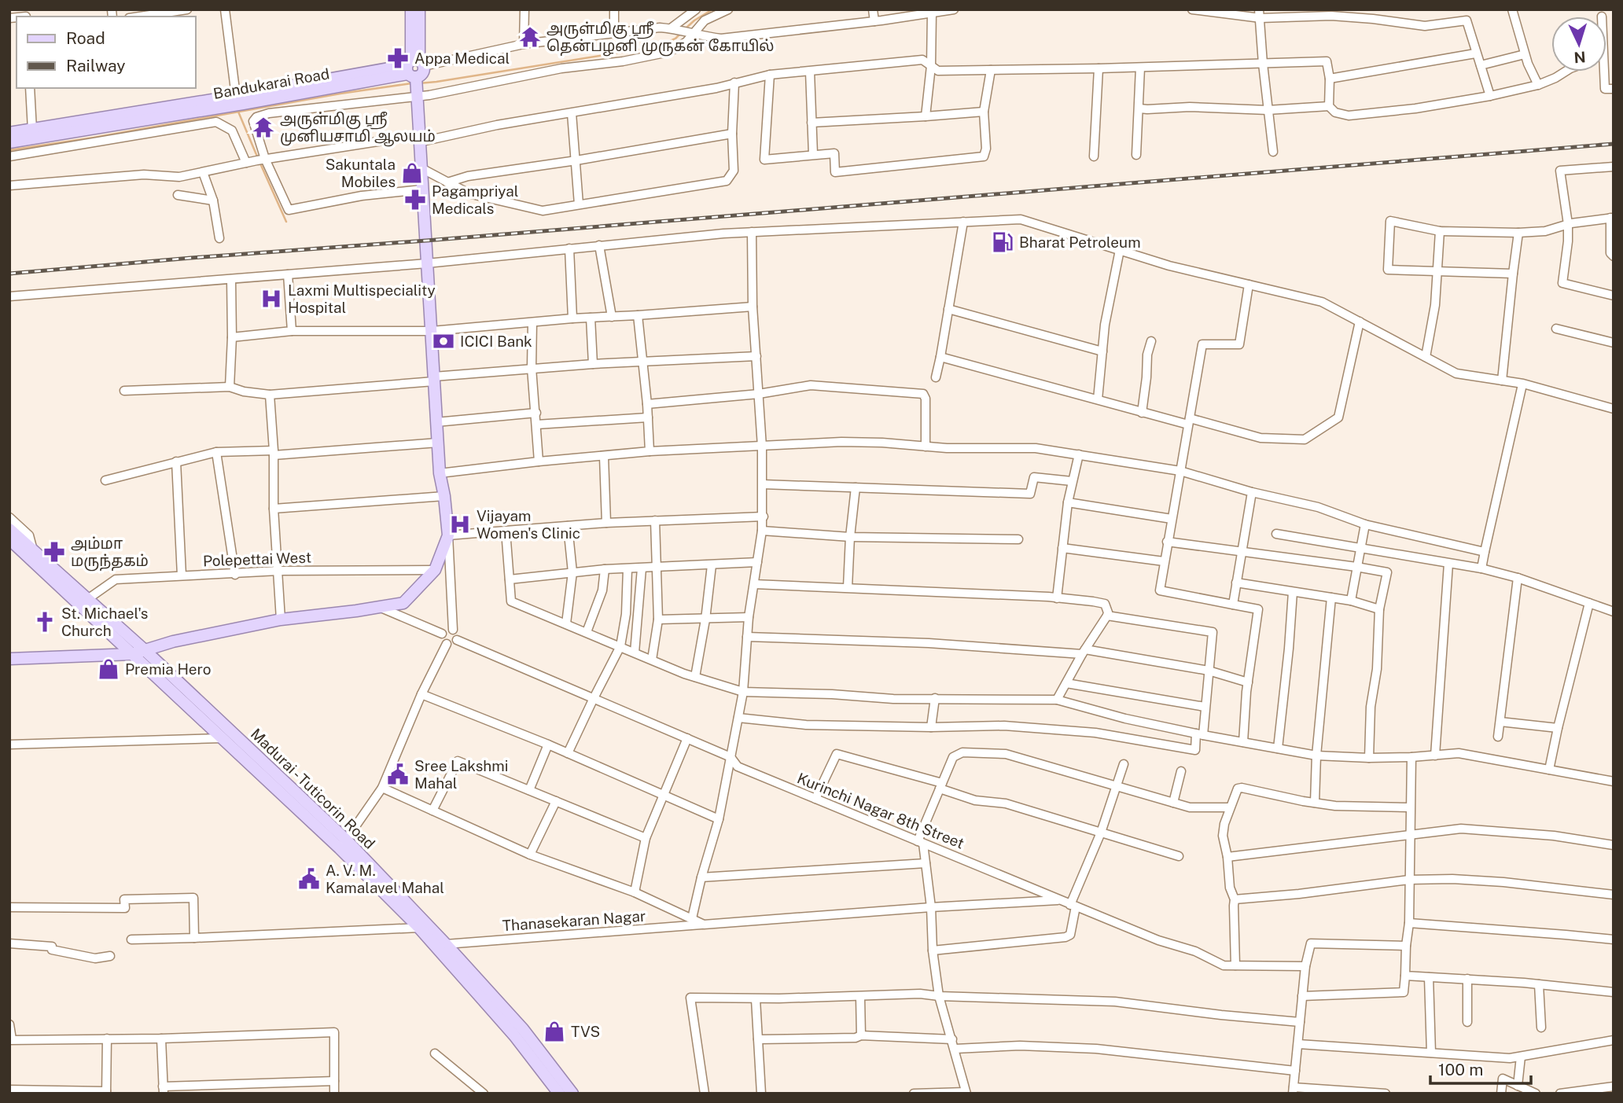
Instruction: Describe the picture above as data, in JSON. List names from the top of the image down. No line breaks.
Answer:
{"streets":{"main road":["Bandukarai Road","Madurai - Tuticorin Road"],"street":["Polepettai West","Kurinchi Nagar 8th Street","Thanasekaran Nagar"]},"crossings":[["Polepettai West","Madurai - Tuticorin Road"],["Madurai - Tuticorin Road","Thanasekaran Nagar"],["Kurinchi Nagar 8th Street","Thanasekaran Nagar"]],"places":{"temple":["அருள்மிகு ஶ்ரீ தென்பழனி முருகன் கோயில்","அருள்மிகு ஶ்ரீ முனியசாமி ஆலயம்"],"pharmacy":["Appa Medical","Pagampriyal Medicals","அம்மா மருந்தகம்"],"shop":["Sakuntala Mobiles","Premia Hero","TVS"],"fuel station":["Bharat Petroleum"],"hospital":["Laxmi Multispeciality Hospital","Vijayam Women's Clinic"],"bank":["ICICI Bank"],"church":["St. Michael's Church"],"public building":["Sree Lakshmi Mahal","A. V. M. Kamalavel Mahal"]},"legend":["Road","Railway"],"scale_bar":"100 m","north":"bottom"}
